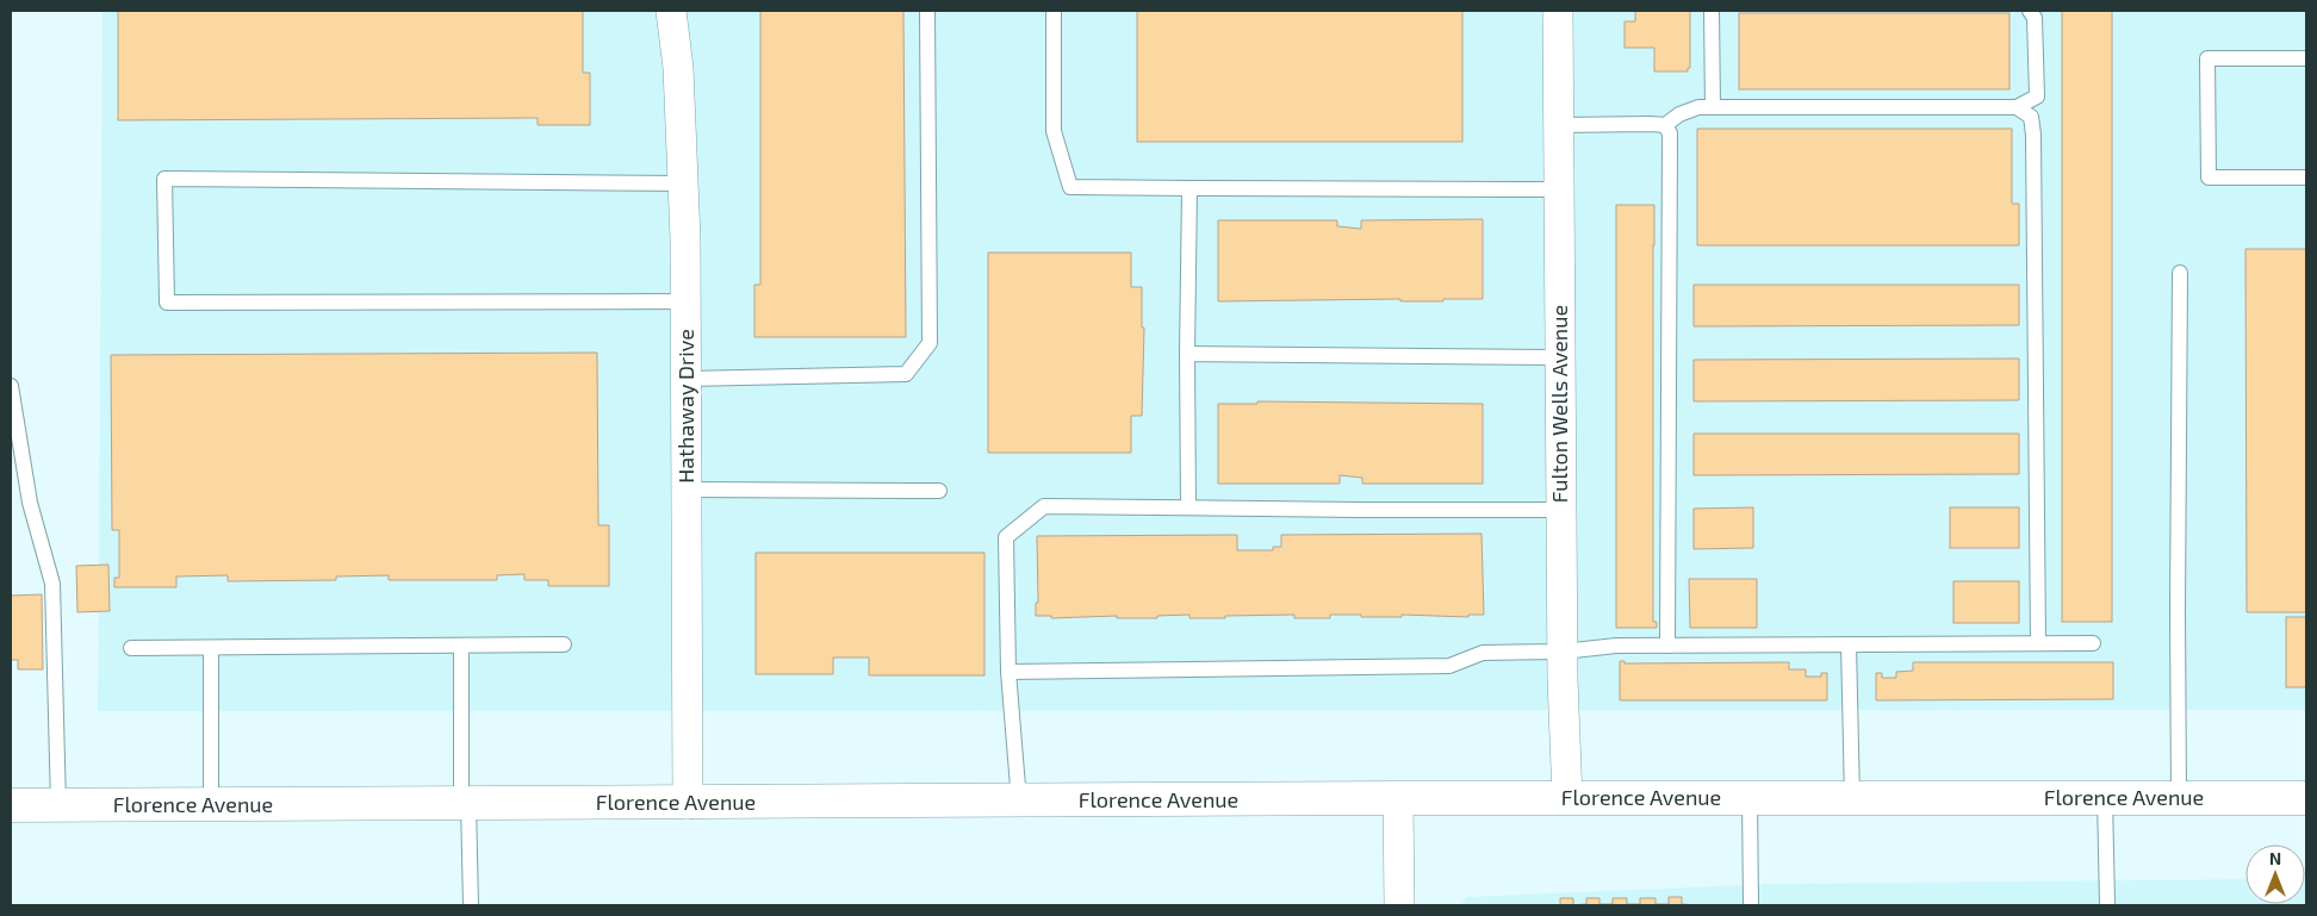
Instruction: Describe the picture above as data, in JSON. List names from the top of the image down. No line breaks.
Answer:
{"streets":{"main road":["Florence Avenue"],"street":["Fulton Wells Avenue","Hathaway Drive"]},"crossings":[["Fulton Wells Avenue","Florence Avenue"],["Hathaway Drive","Florence Avenue"]],"north":"top"}
